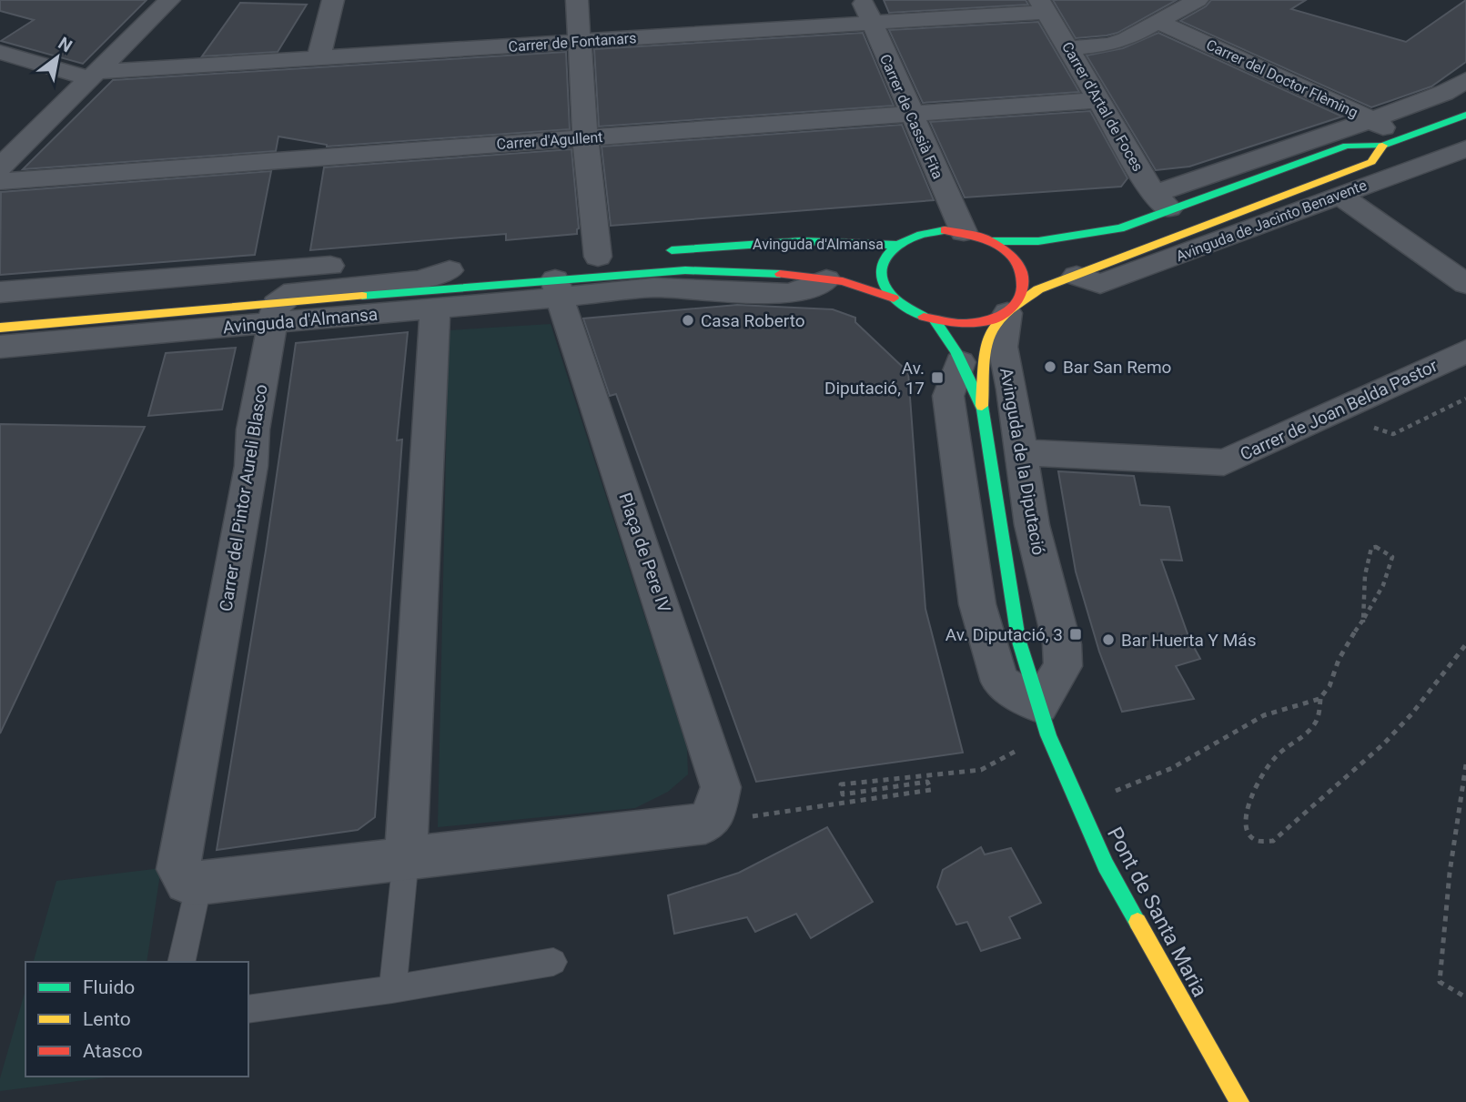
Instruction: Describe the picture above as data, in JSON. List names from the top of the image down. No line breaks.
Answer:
{"streets":{"street":["Carrer de Fontanars","Carrer del Doctor Flèming","Carrer d'Artal de Foces","Carrer de Cassià Fita","Carrer d'Agullent","Avinguda de Jacinto Benavente","Avinguda d'Almansa","Carrer de Joan Belda Pastor","Avinguda de la Diputació","Carrer del Pintor Aureli Blasco","Plaça de Pere IV","Pont de Santa Maria"]},"crossings":[["Carrer de Fontanars","Carrer d'Artal de Foces"],["Carrer de Fontanars","Carrer de Cassià Fita"],["Carrer del Doctor Flèming","Avinguda de Jacinto Benavente"],["Carrer d'Artal de Foces","Carrer d'Agullent"],["Carrer d'Artal de Foces","Avinguda de Jacinto Benavente"],["Carrer de Cassià Fita","Carrer d'Agullent"],["Carrer de Cassià Fita","Avinguda de Jacinto Benavente"],["Carrer de Cassià Fita","Avinguda d'Almansa"],["Carrer de Cassià Fita","Avinguda de la Diputació"],["Avinguda de Jacinto Benavente","Avinguda d'Almansa"],["Avinguda de Jacinto Benavente","Avinguda de la Diputació"],["Avinguda d'Almansa","Avinguda de la Diputació"],["Avinguda d'Almansa","Carrer del Pintor Aureli Blasco"],["Avinguda d'Almansa","Plaça de Pere IV"],["Carrer de Joan Belda Pastor","Avinguda de la Diputació"],["Avinguda de la Diputació","Pont de Santa Maria"]],"places":{"other":["Casa Roberto","Bar San Remo","Bar Huerta Y Más"],"transit":["Av. Diputació, 17","Av. Diputació, 3"]},"legend":["Fluido","Lento","Atasco"],"north":"top right"}
